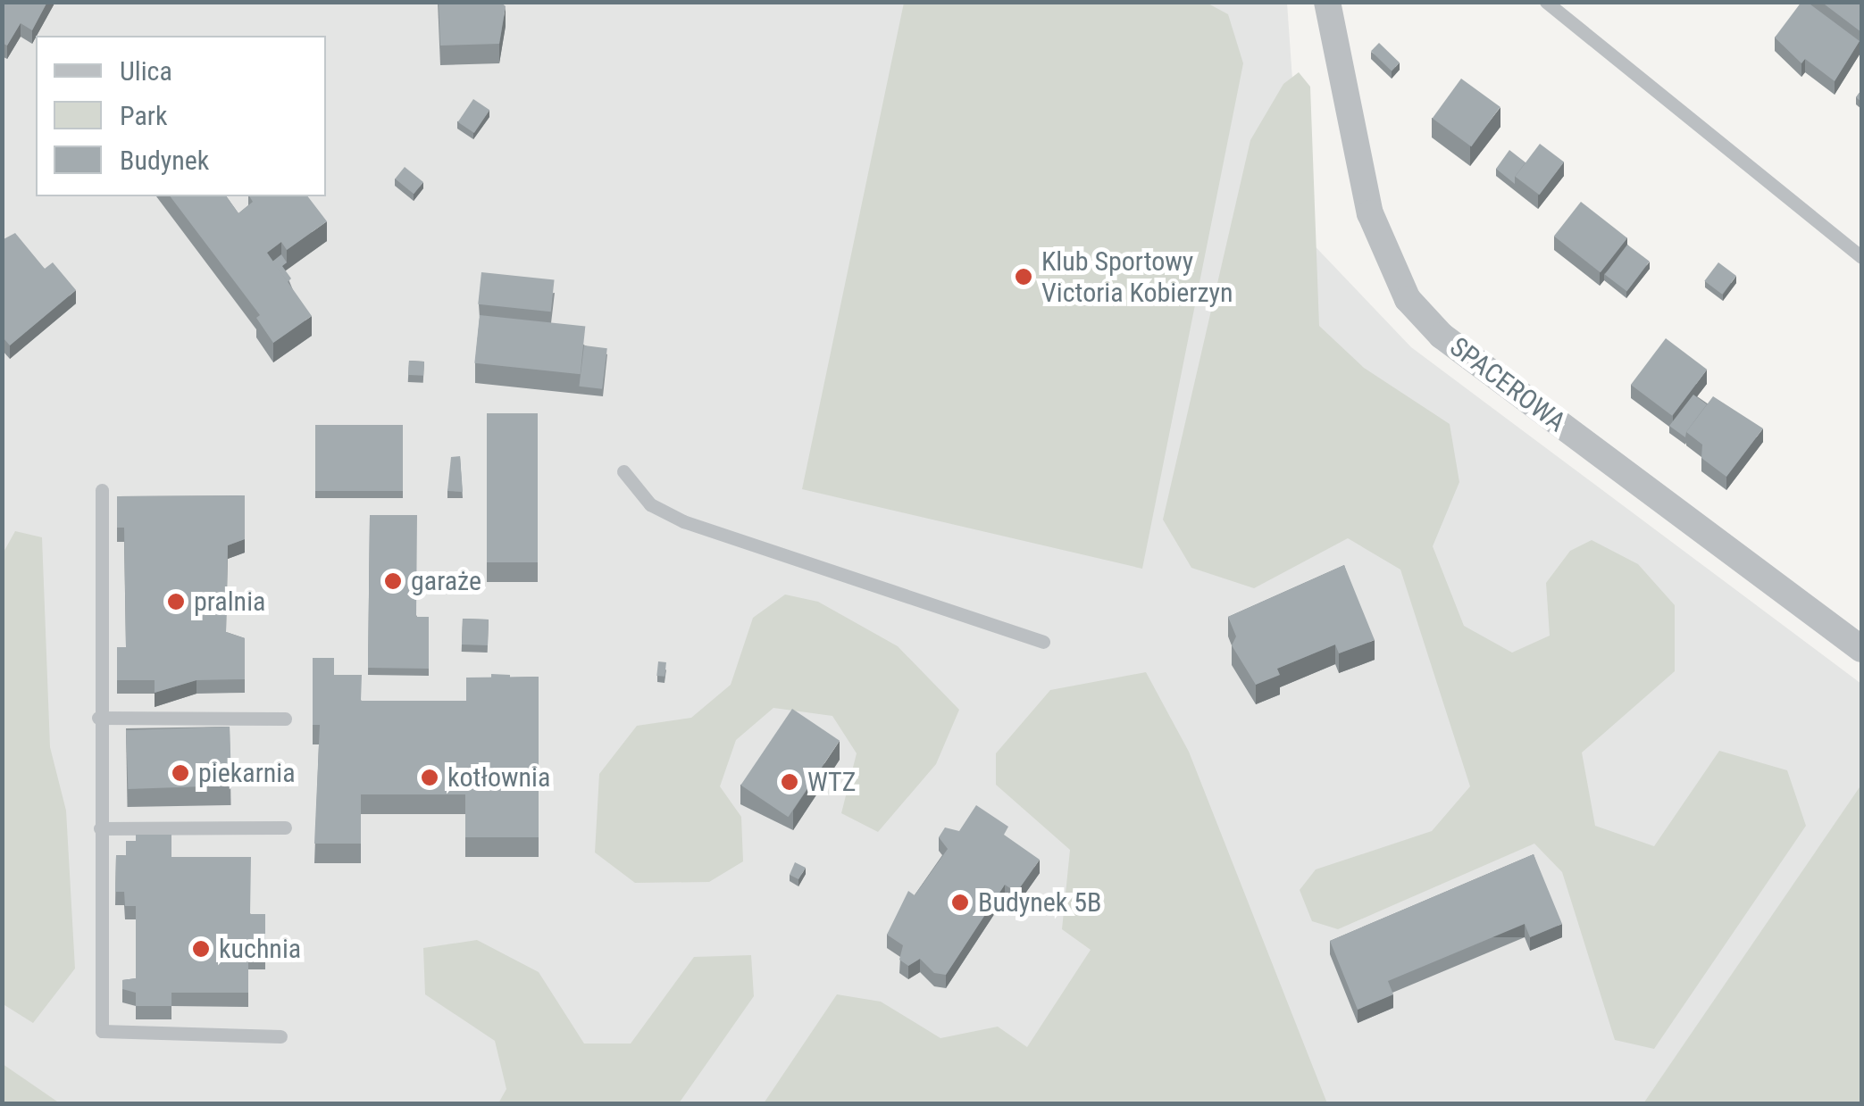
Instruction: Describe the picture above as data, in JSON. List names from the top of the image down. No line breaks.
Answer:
{"streets":{"street":["SPACEROWA"]},"places":["Klub Sportowy Victoria Kobierzyn","garaże","pralnia","piekarnia","kotłownia","WTZ","Budynek 5B","kuchnia"],"legend":["Ulica","Park","Budynek"]}
